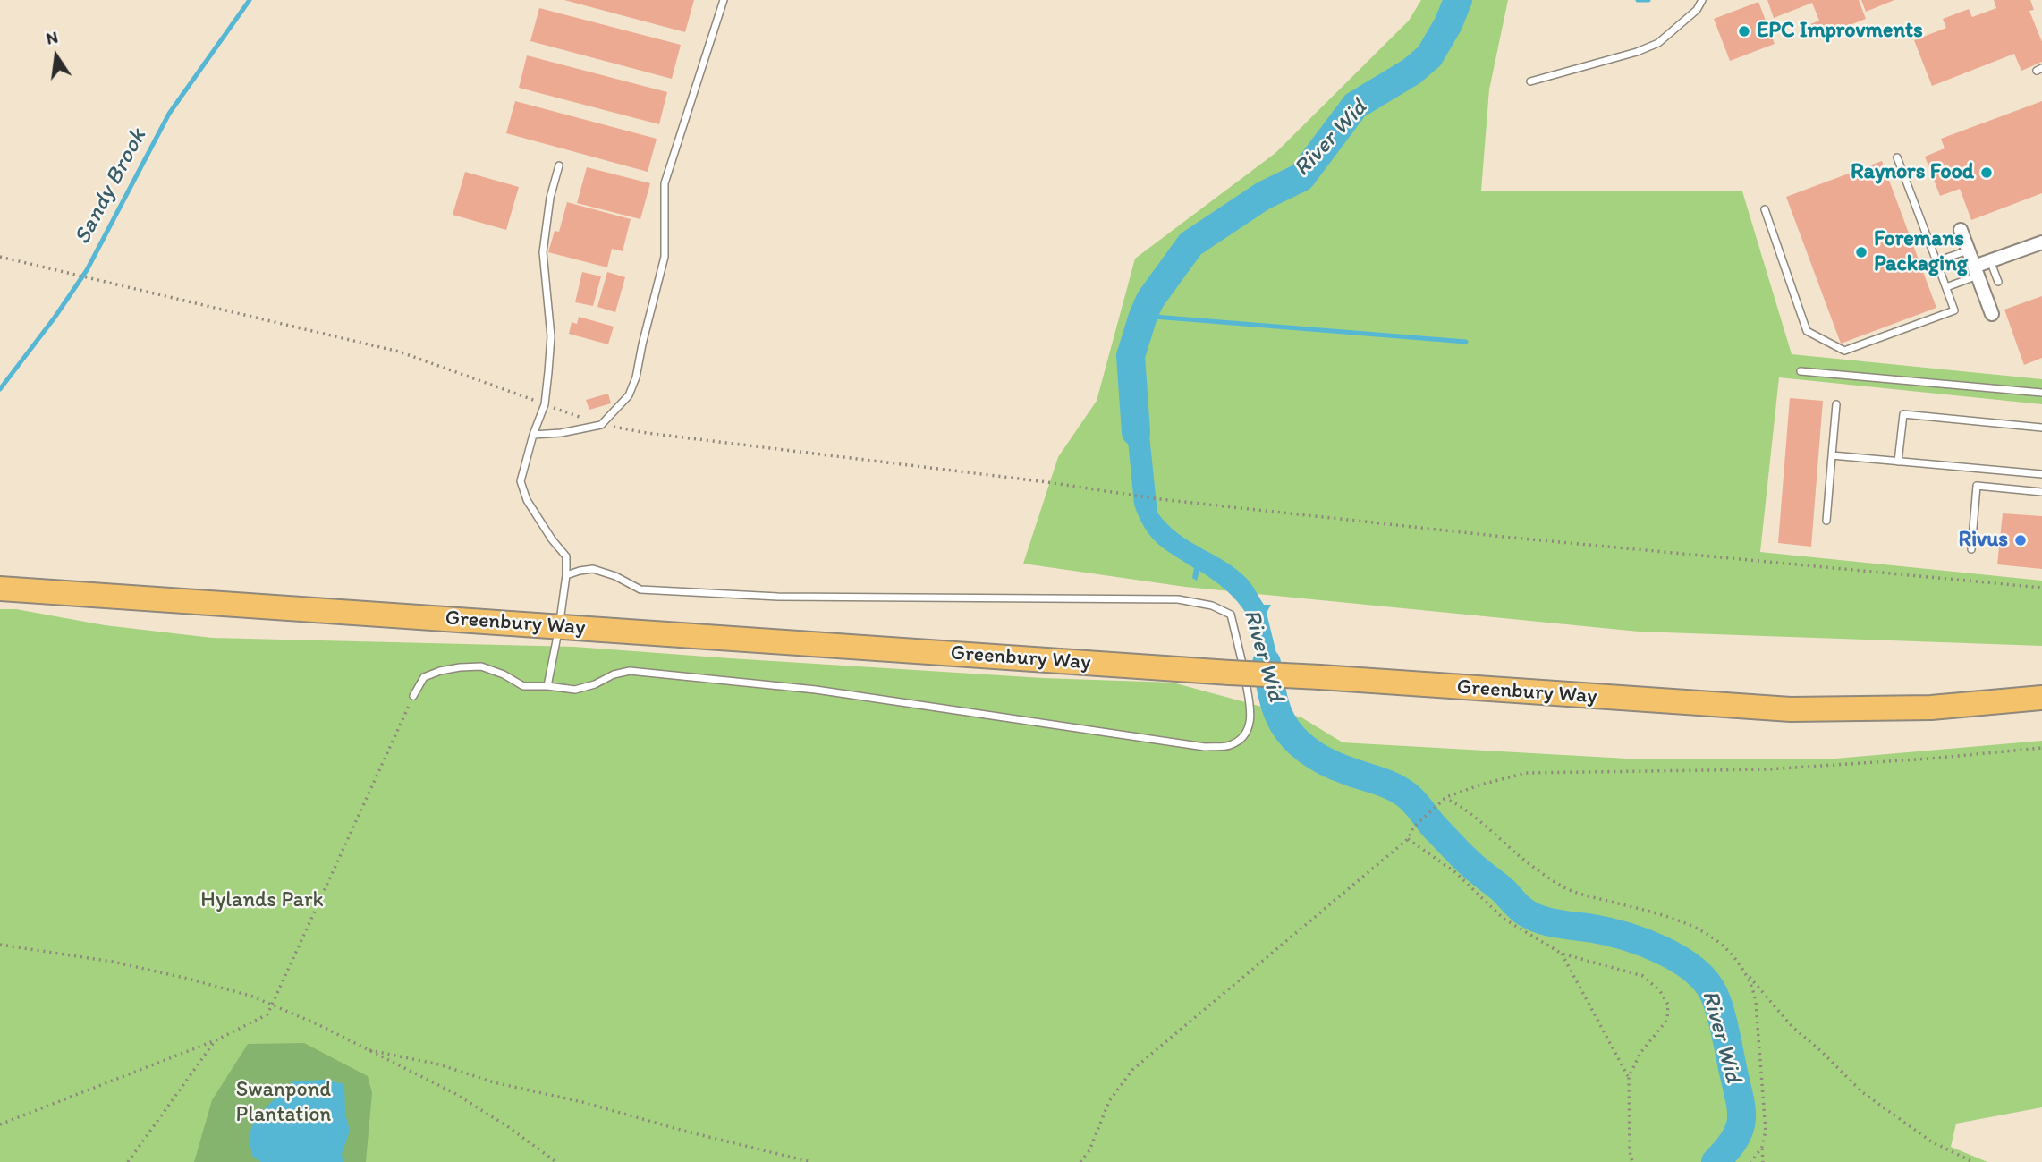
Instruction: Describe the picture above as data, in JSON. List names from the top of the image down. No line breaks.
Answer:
{"streets":{"highway":["Greenbury Way"]},"water":["River Wid","Sandy Brook"],"parks":["Hylands Park","Swanpond Plantation"],"places":["EPC Improvments","Raynors Food","Foremans Packaging","Rivus"],"north":"top"}
